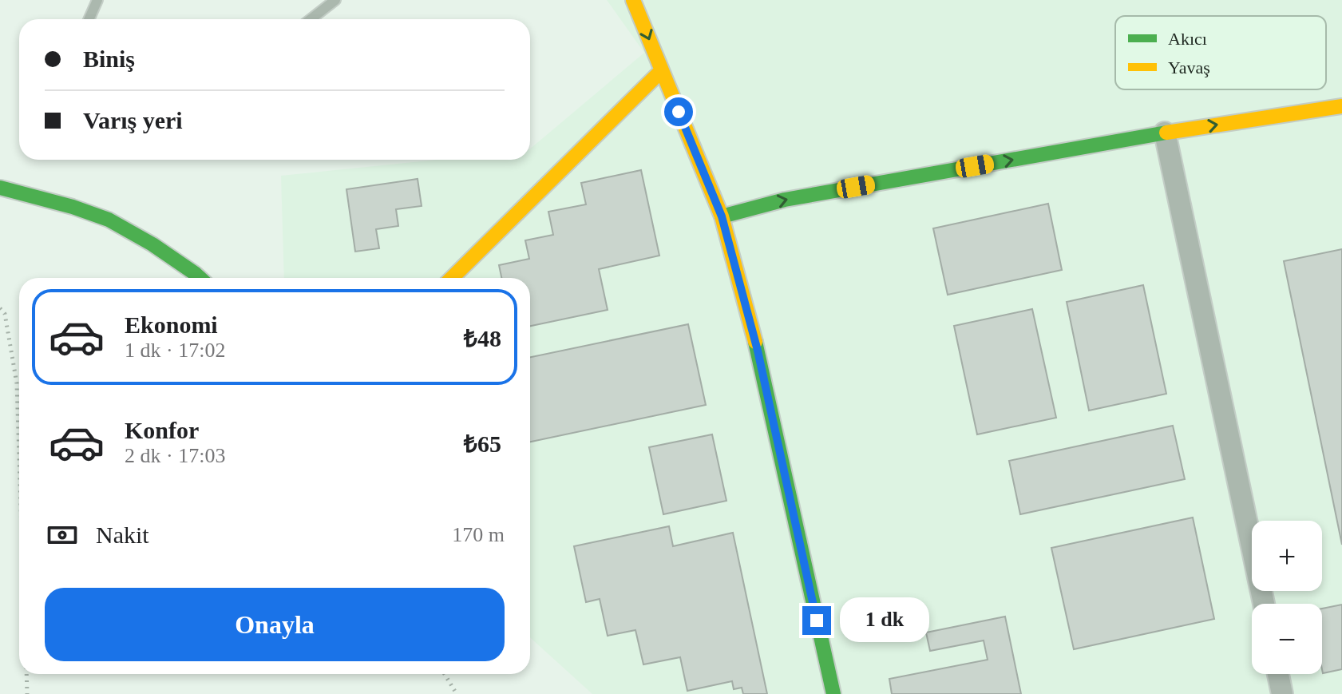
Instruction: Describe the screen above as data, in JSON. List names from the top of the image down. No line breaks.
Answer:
{"legend":["Akıcı","Yavaş"],"page":{"banner":["Biniş","Varış yeri"],"list":[{"name":"Ekonomi","note":"1 dk · 17:02","value":"₺48"},{"name":"Konfor","note":"2 dk · 17:03","value":"₺65"}],"pay":["Nakit","170 m"],"map_buttons":["+","−"],"buttons":"Onayla","bubble":"1 dk"}}
